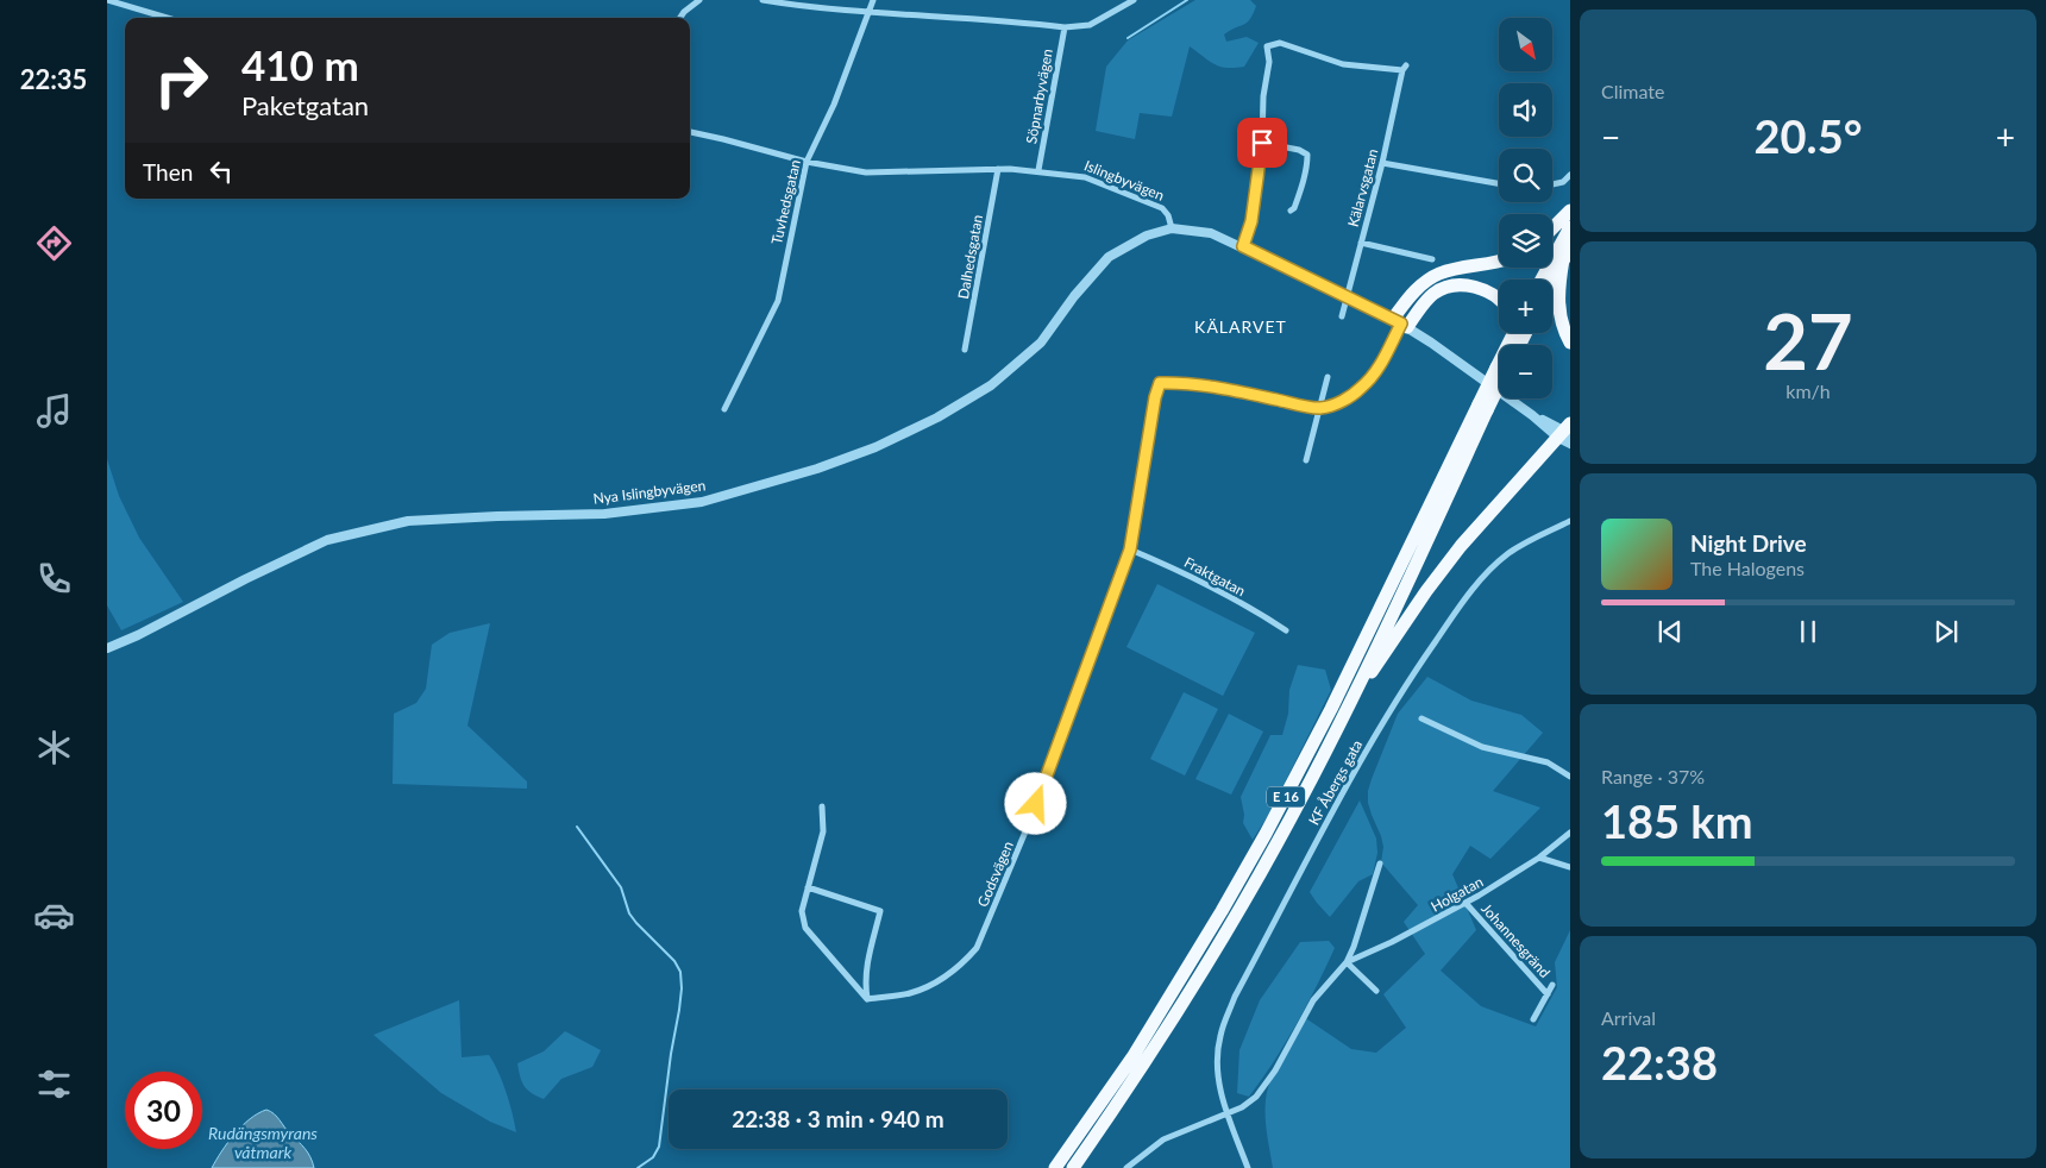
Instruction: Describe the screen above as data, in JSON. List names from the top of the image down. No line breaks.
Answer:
{"streets":{"highway":["E 16"],"street":["Söpnarbyvägen","Islingbyvägen","Kälarvsgatan","Tuvhedsgatan","Dalhedsgatan","Nya Islingbyvägen","Fraktgatan","KF Åbergs gata","Godsvägen","Holgatan","Johannesgränd"]},"crossings":[["Söpnarbyvägen","Islingbyvägen"],["Islingbyvägen","Tuvhedsgatan"],["Islingbyvägen","Dalhedsgatan"],["Islingbyvägen","Nya Islingbyvägen"],["Fraktgatan","Godsvägen"],["KF Åbergs gata","Holgatan"],["Holgatan","Johannesgränd"]],"districts":["KÄLARVET"],"water":["Rudängsmyrans våtmark"],"north":"bottom right","page":{"tabs":"22:35","tile":["Climate",["27","km/h"],["Range · 37%","185 km"],["Arrival","22:38"]],"map_buttons":["+","−"],"turn":["410 m","Paketgatan"],"heat":["−","20.5°","+"],"then":"Then","song":["Night Drive","The Halogens"],"limit":"30","trip":"22:38 · 3 min · 940 m"}}
